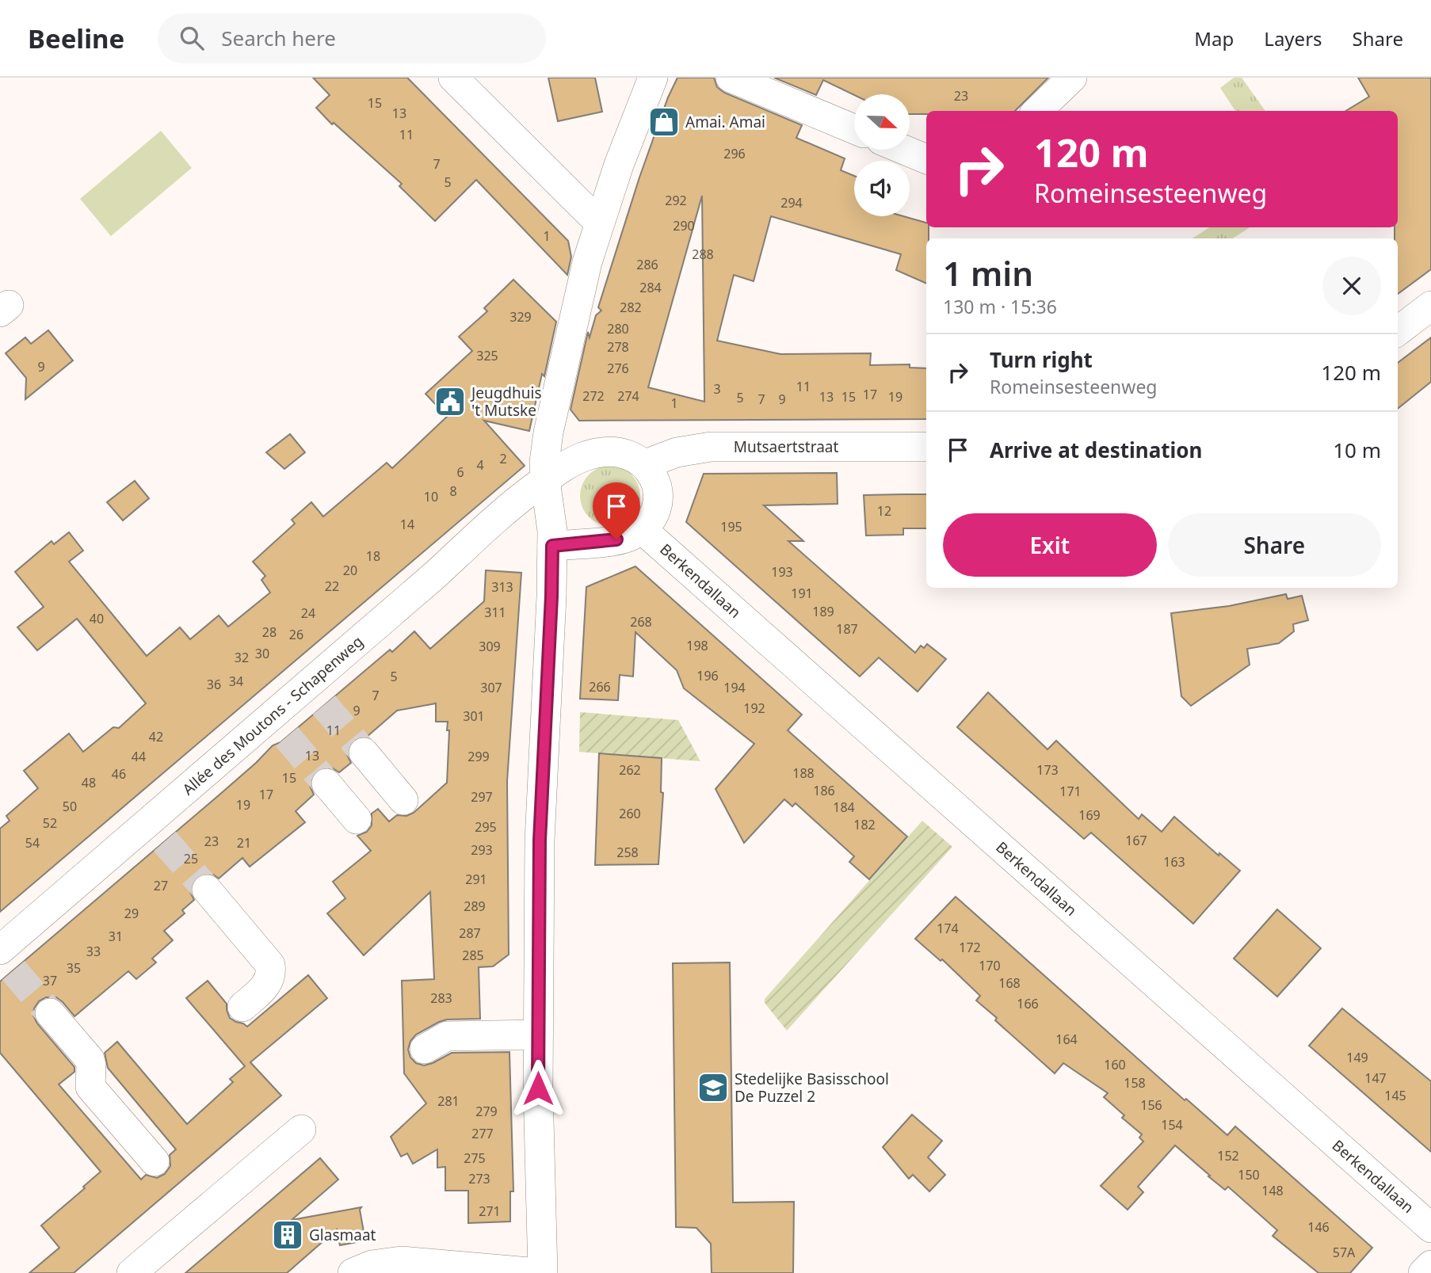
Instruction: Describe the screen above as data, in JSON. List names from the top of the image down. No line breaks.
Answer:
{"streets":{"street":["Mutsaertstraat","Berkendallaan","Allée des Moutons - Schapenweg"]},"crossings":[["Mutsaertstraat","Berkendallaan"],["Mutsaertstraat","Allée des Moutons - Schapenweg"],["Berkendallaan","Allée des Moutons - Schapenweg"]],"places":{"shop":["Amai. Amai"],"public building":["Jeugdhuis 't Mutske"],"school or university":["Stedelijke Basisschool De Puzzel 2"],"building":["Glasmaat"]},"house_numbers":["23","15","13","11","296","7","5","292","294","290","1","288","286","284","282","329","280","278","325","9","276","11","3","17","272","274","13","15","19","5","7","9","1","2","4","6","8","10","12","14","195","18","20","193","22","313","191","189","311","24","40","268","187","28","26","198","309","30","32","196","5","34","36","266","307","194","7","192","9","301","11","42","13","44","299","262","173","188","46","15","48","186","171","17","297","19","50","184","260","169","52","182","295","167","23","54","21","293","258","25","163","291","27","289","29","174","287","31","172","33","285","170","35","37","168","283","166","164","149","160","147","158","145","281","156","279","154","277","152","275","150","273","148","271","146","57A"],"north":"right","page":{"header":"Beeline","search":"Search here","nav":["Map","Layers","Share"],"turn":["120 m","Romeinsesteenweg"],"heading":["1 min","130 m · 15:36"],"list":[{"name":"Turn right","note":"Romeinsesteenweg","value":"120 m"},{"name":"Arrive at destination","value":"10 m"}],"buttons":["Exit","Share"]}}
